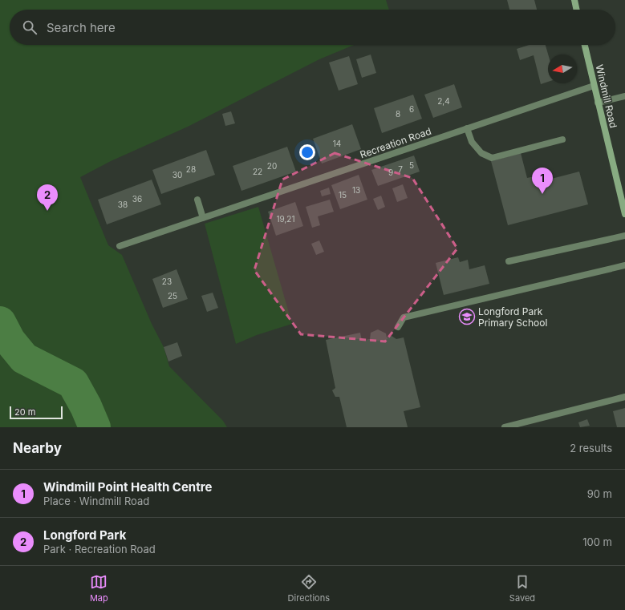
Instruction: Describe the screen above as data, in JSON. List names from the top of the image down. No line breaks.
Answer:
{"streets":{"street":["Windmill Road","Recreation Road"]},"crossings":[["Windmill Road","Recreation Road"]],"places":{"school or university":["Longford Park Primary School"]},"house_numbers":["2,4","6","8","14","5","20","28","7","22","9","30","13","15","36","38","19,21","23","25"],"scale_bar":"20 m","north":"left","page":{"search":"Search here","pins":["1","2"],"scale":"20 m","heading":["Nearby","2 results"],"list":[{"mark":"1","name":"Windmill Point Health Centre","note":"Place · Windmill Road","value":"90 m"},{"mark":"2","name":"Longford Park","note":"Park · Recreation Road","value":"100 m"}],"nav":["Map","Directions","Saved"]}}
